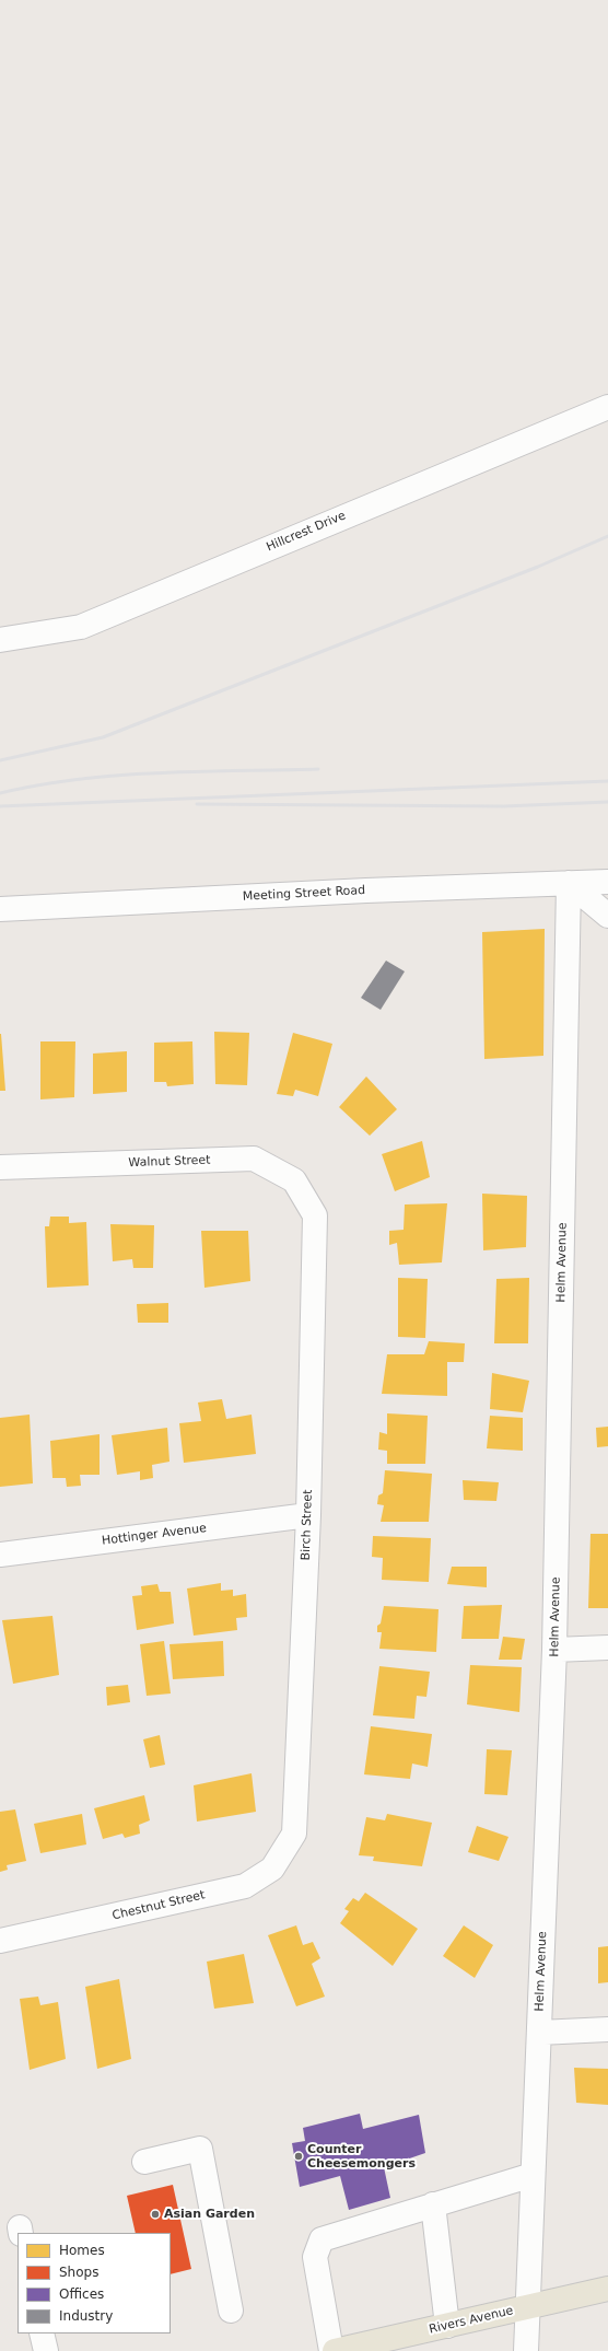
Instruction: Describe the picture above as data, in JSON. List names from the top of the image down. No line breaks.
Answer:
{"streets":{"main road":["Rivers Avenue"],"street":["Hillcrest Drive","Meeting Street Road","Walnut Street","Helm Avenue","Birch Street","Hottinger Avenue","Chestnut Street"]},"crossings":[["Meeting Street Road","Helm Avenue"],["Walnut Street","Birch Street"],["Helm Avenue","Rivers Avenue"],["Birch Street","Hottinger Avenue"],["Birch Street","Chestnut Street"]],"places":["Counter Cheesemongers","Asian Garden"],"legend":["Homes","Shops","Offices","Industry"]}
